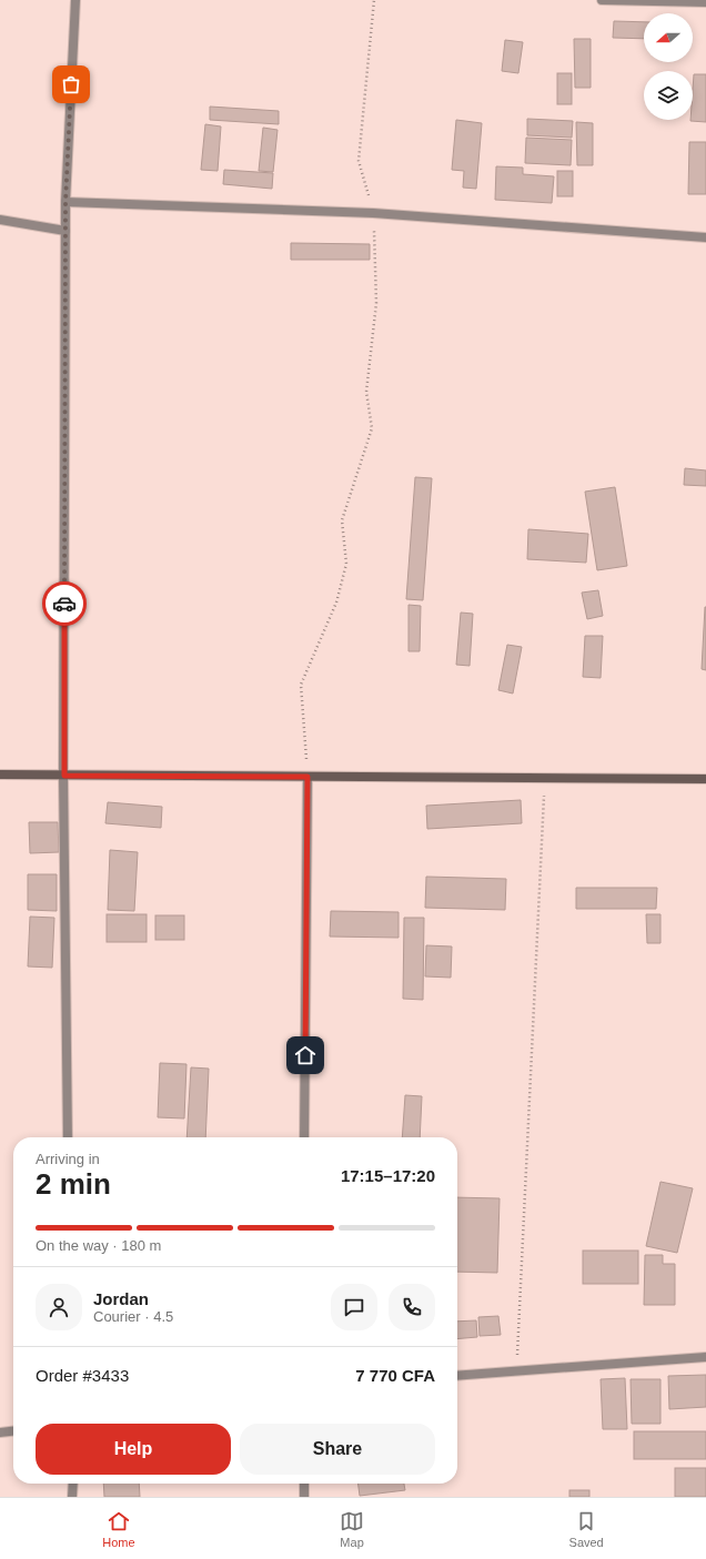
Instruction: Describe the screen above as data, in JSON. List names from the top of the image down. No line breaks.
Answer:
{"north":"left","page":{"heading":["2 min","Arriving in","17:15–17:20"],"panel":["Jordan","Courier · 4.5","Order #3433","7 770 CFA"],"bar":"On the way · 180 m","buttons":["Help","Share"],"tabs":["Home","Map","Saved"]}}
